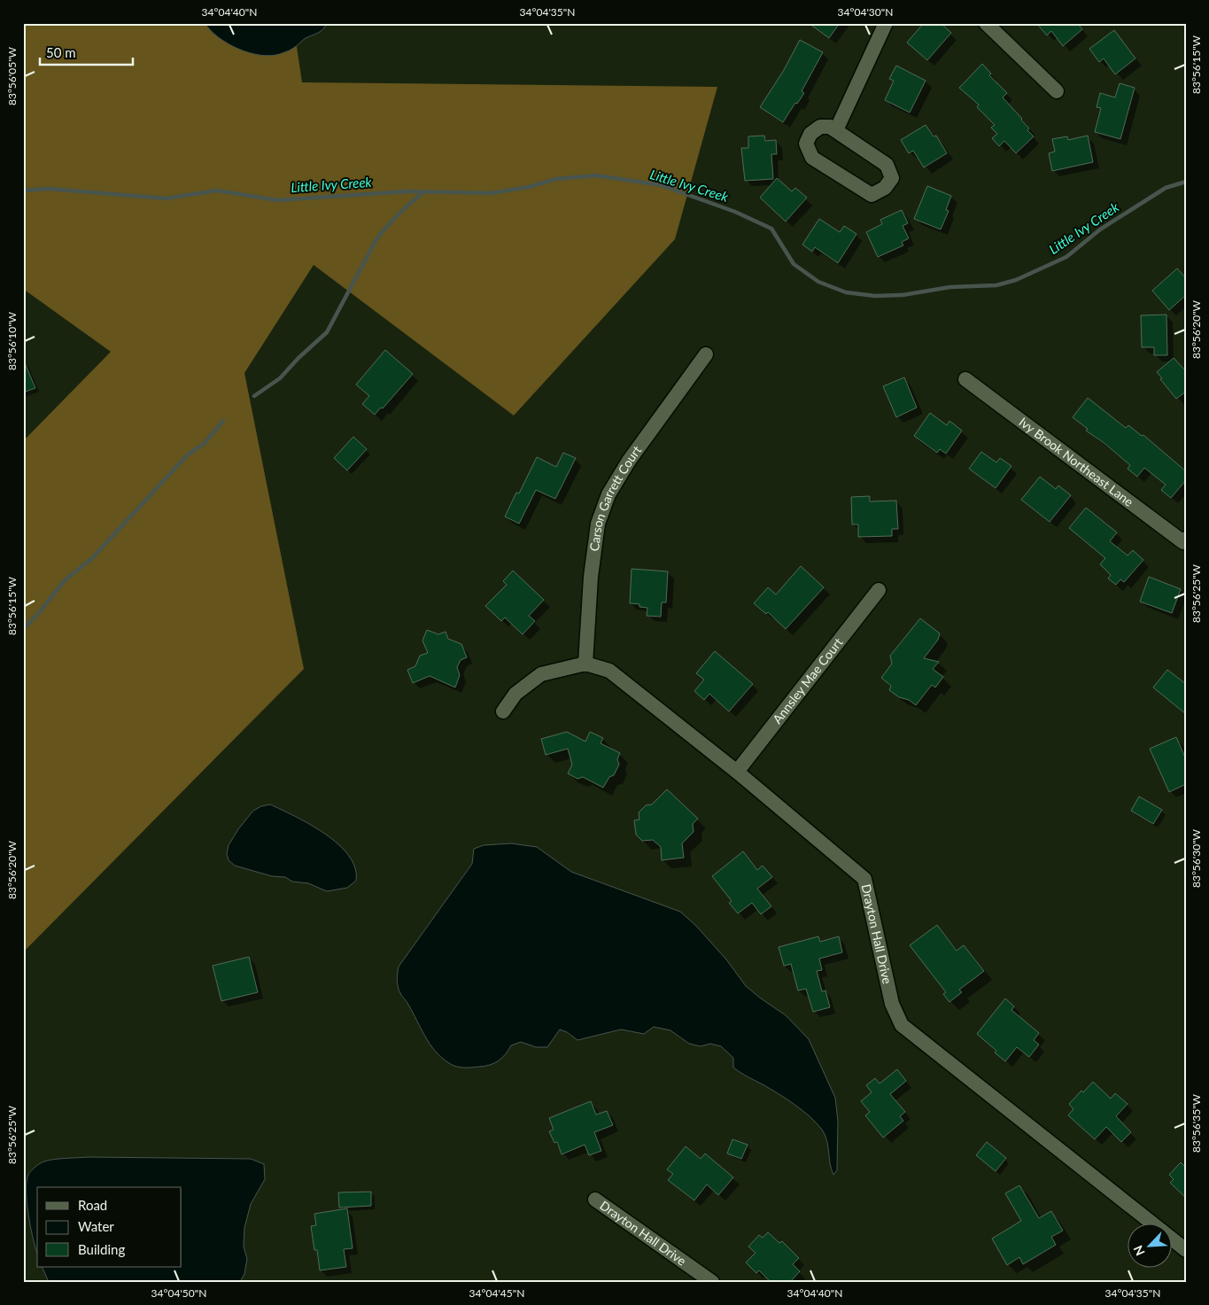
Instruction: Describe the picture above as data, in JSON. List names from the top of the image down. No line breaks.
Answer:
{"streets":{"street":["Ivy Brook Northeast Lane","Carson Garrett Court","Annsley Mae Court","Drayton Hall Drive"]},"crossings":[["Carson Garrett Court","Drayton Hall Drive"],["Annsley Mae Court","Drayton Hall Drive"]],"water":["Little Ivy Creek"],"legend":["Road","Water","Building"],"scale_bar":"50 m","north":"bottom left","coordinates":["34°04'40\"N","34°04'35\"N","34°04'30\"N","83°56'15\"W","83°56'05\"W","83°56'20\"W","83°56'10\"W","83°56'25\"W","83°56'30\"W","83°56'35\"W","34°04'50\"N","34°04'45\"N"]}
